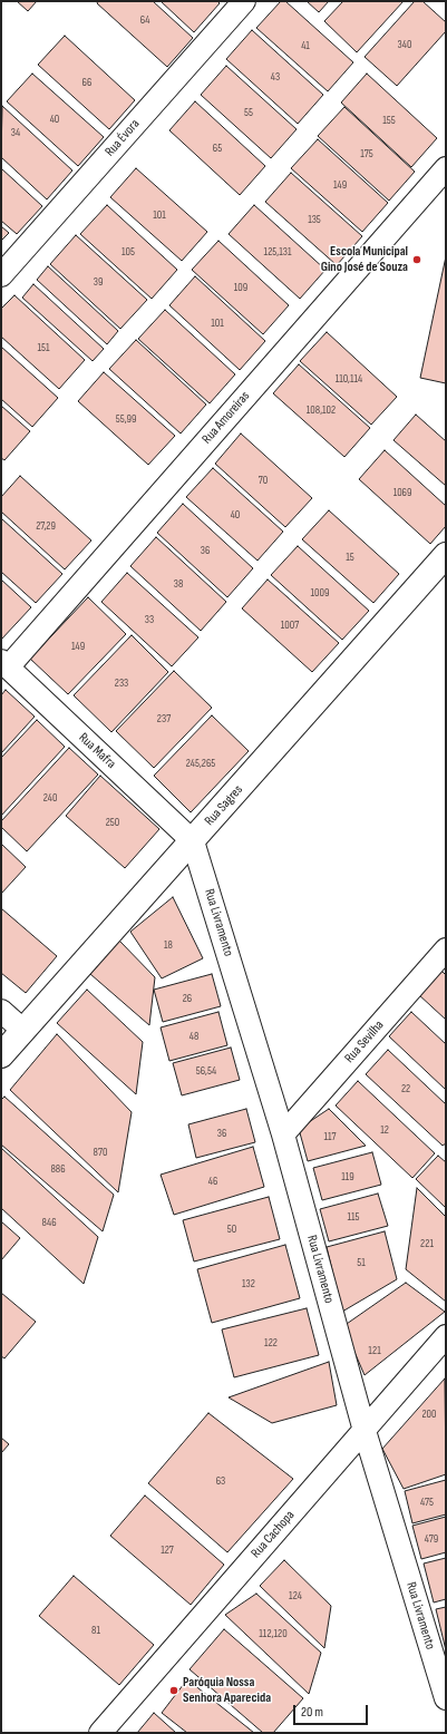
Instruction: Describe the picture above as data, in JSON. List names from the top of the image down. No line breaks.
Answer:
{"streets":{"street":["Rua Évora","Rua Amoreiras","Rua Mafra","Rua Sagres","Rua Livramento","Rua Sevilha","Rua Cachopa"]},"crossings":[["Rua Amoreiras","Rua Mafra"],["Rua Mafra","Rua Sagres"],["Rua Mafra","Rua Livramento"],["Rua Sagres","Rua Livramento"],["Rua Livramento","Rua Sevilha"],["Rua Livramento","Rua Cachopa"]],"places":["Escola Municipal Gino José de Souza","Paróquia Nossa Senhora Aparecida"],"house_numbers":["64","340","41","43","66","55","40","155","34","65","175","149","101","135","105","125,131","39","109","101","151","110,114","108,102","55,99","70","1069","40","27,29","36","15","38","1009","33","1007","149","233","237","245,265","240","250","18","26","48","56,54","22","12","36","117","870","886","119","46","115","846","50","221","51","132","122","121","200","63","475","479","127","124","81","112,120"],"scale_bar":"20 m"}
